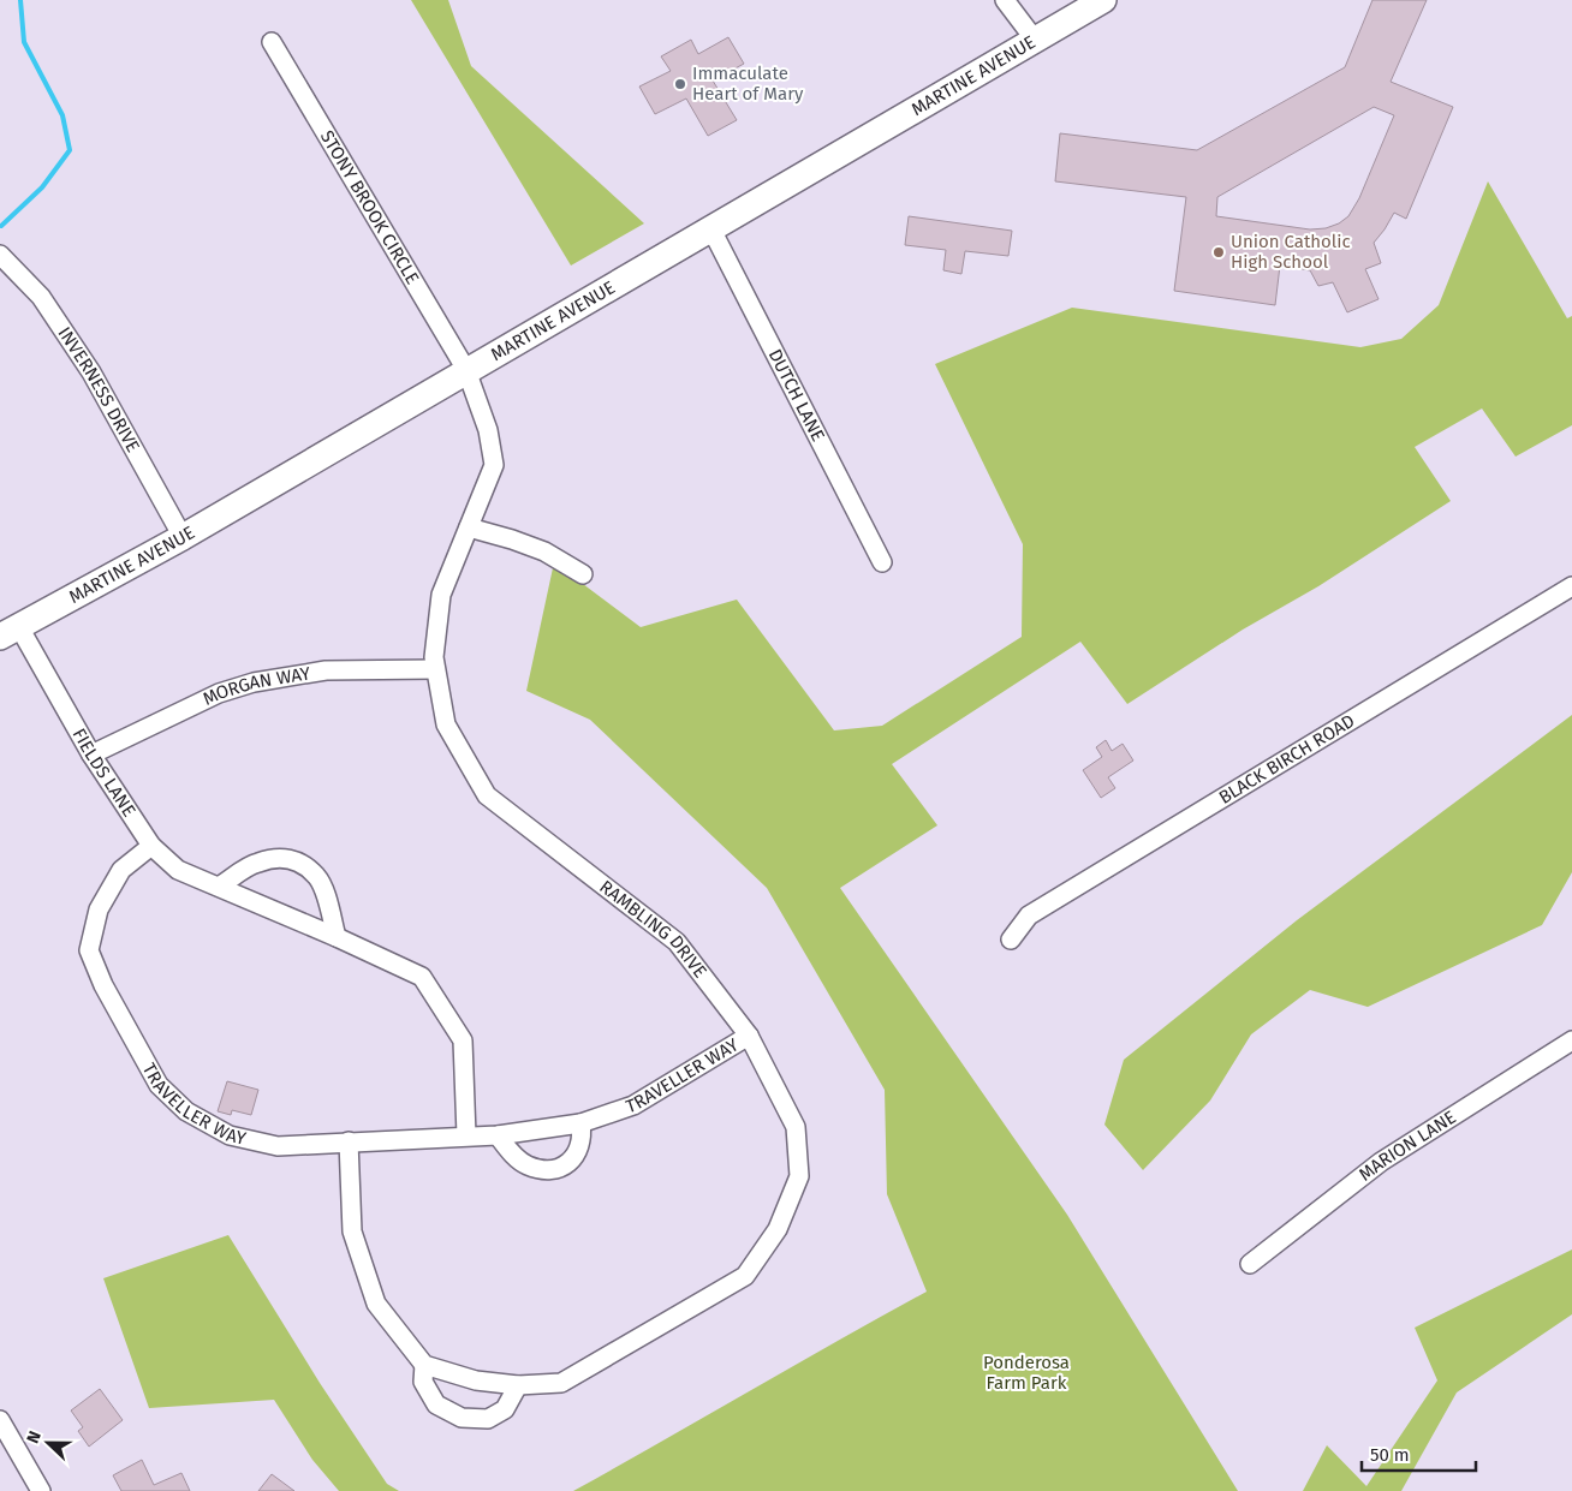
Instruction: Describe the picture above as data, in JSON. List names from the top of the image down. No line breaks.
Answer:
{"streets":{"main road":["MARTINE AVENUE"],"street":["STONY BROOK CIRCLE","INVERNESS DRIVE","DUTCH LANE","MORGAN WAY","BLACK BIRCH ROAD","FIELDS LANE","RAMBLING DRIVE","TRAVELLER WAY","MARION LANE"]},"crossings":[["MARTINE AVENUE","STONY BROOK CIRCLE"],["MARTINE AVENUE","INVERNESS DRIVE"],["MARTINE AVENUE","DUTCH LANE"],["MARTINE AVENUE","FIELDS LANE"],["MARTINE AVENUE","RAMBLING DRIVE"],["STONY BROOK CIRCLE","RAMBLING DRIVE"],["MORGAN WAY","FIELDS LANE"],["MORGAN WAY","RAMBLING DRIVE"],["FIELDS LANE","TRAVELLER WAY"],["RAMBLING DRIVE","TRAVELLER WAY"]],"parks":["Ponderosa Farm Park"],"places":["Immaculate Heart of Mary","Union Catholic High School"],"scale_bar":"50 m","north":"left"}
